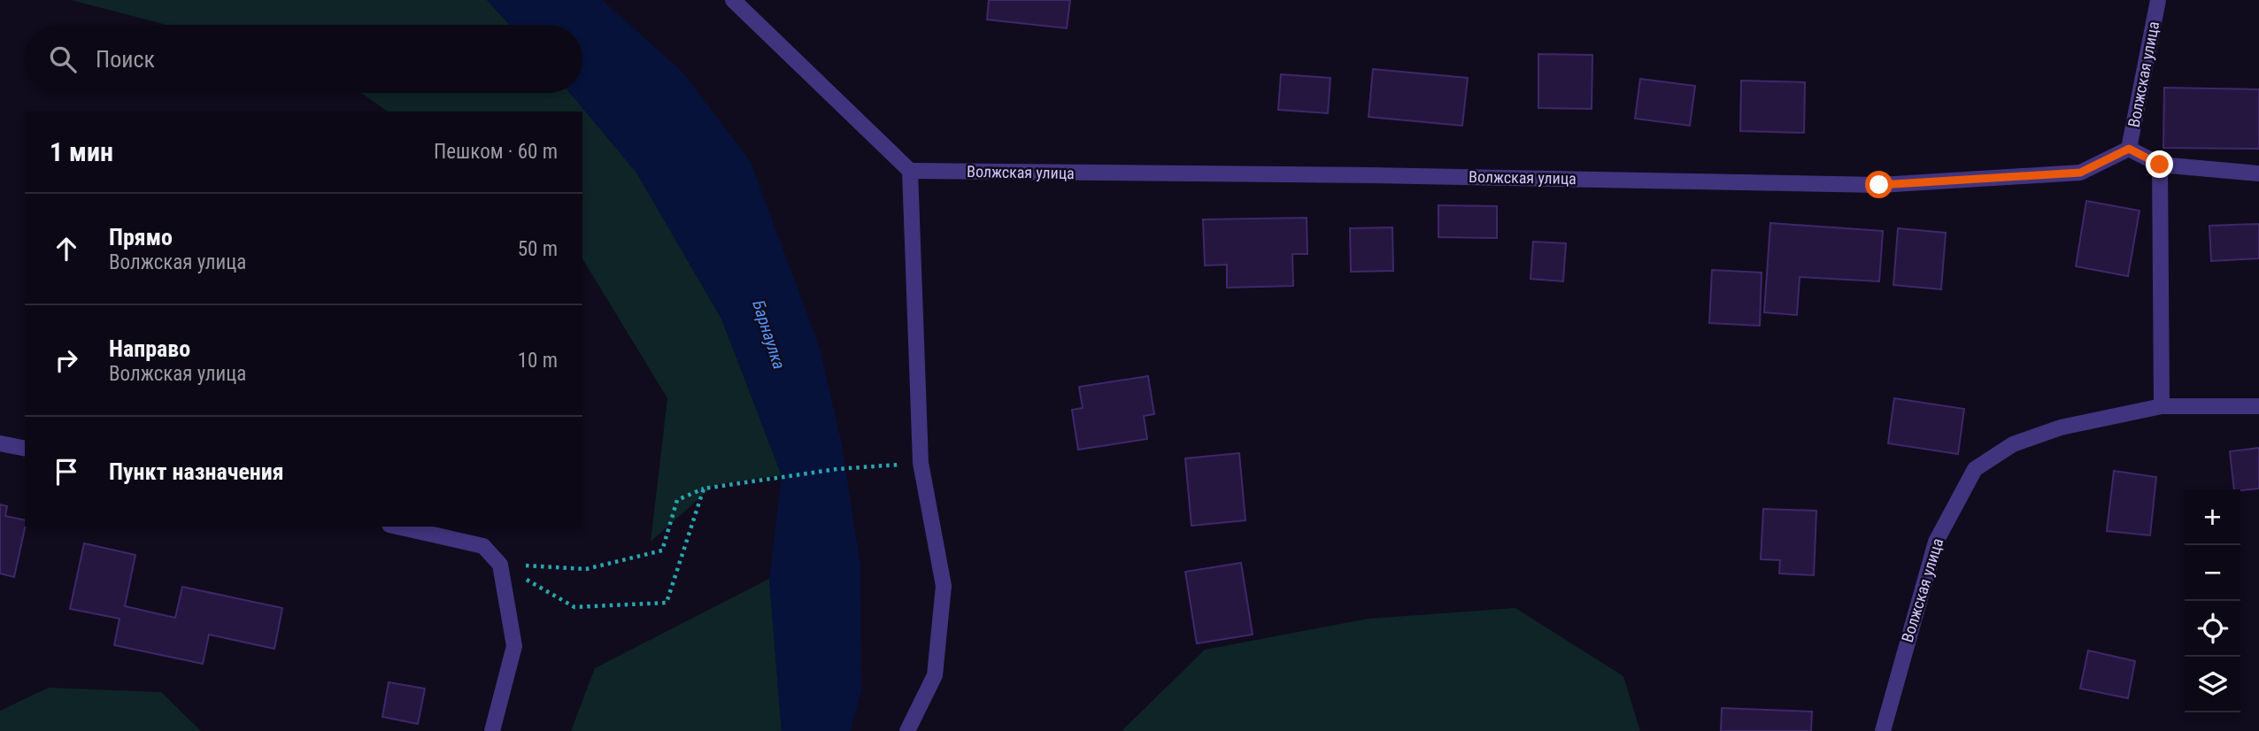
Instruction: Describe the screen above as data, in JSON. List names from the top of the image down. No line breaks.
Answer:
{"streets":{"street":["Волжская улица"]},"water":["Барнаулка"],"page":{"search":"Поиск","heading":["1 мин","Пешком · 60 m"],"list":[["Прямо","Волжская улица","50 m"],["Направо","Волжская улица","10 m"],"Пункт назначения"],"map_buttons":["+","−"]}}
